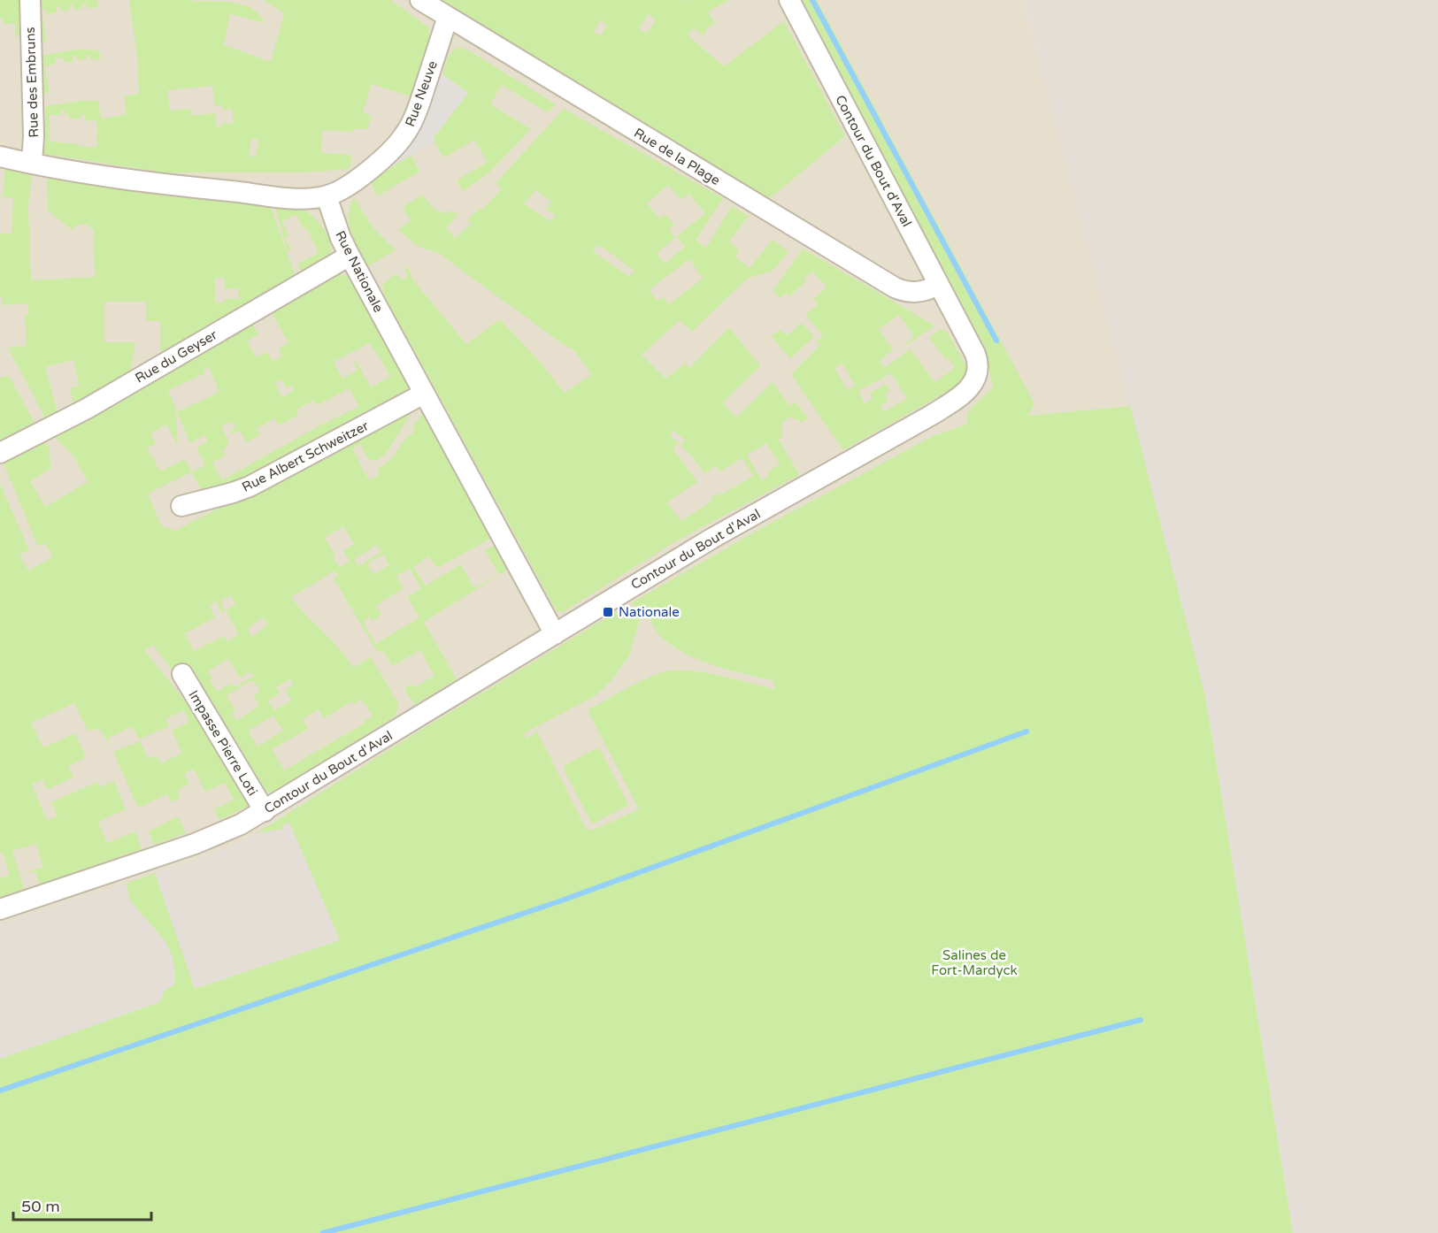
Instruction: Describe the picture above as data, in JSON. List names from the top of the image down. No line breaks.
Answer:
{"streets":{"street":["Rue des Embruns","Rue Neuve","Rue de la Plage","Contour du Bout d'Aval","Rue Nationale","Rue du Geyser","Rue Albert Schweitzer","Impasse Pierre Loti"]},"crossings":[["Rue Neuve","Rue de la Plage"],["Rue Neuve","Rue Nationale"],["Rue de la Plage","Contour du Bout d'Aval"],["Contour du Bout d'Aval","Rue Nationale"],["Contour du Bout d'Aval","Impasse Pierre Loti"],["Rue Nationale","Rue du Geyser"],["Rue Nationale","Rue Albert Schweitzer"]],"parks":["Salines de Fort-Mardyck"],"places":{"transit":["Nationale"]},"scale_bar":"50 m"}
